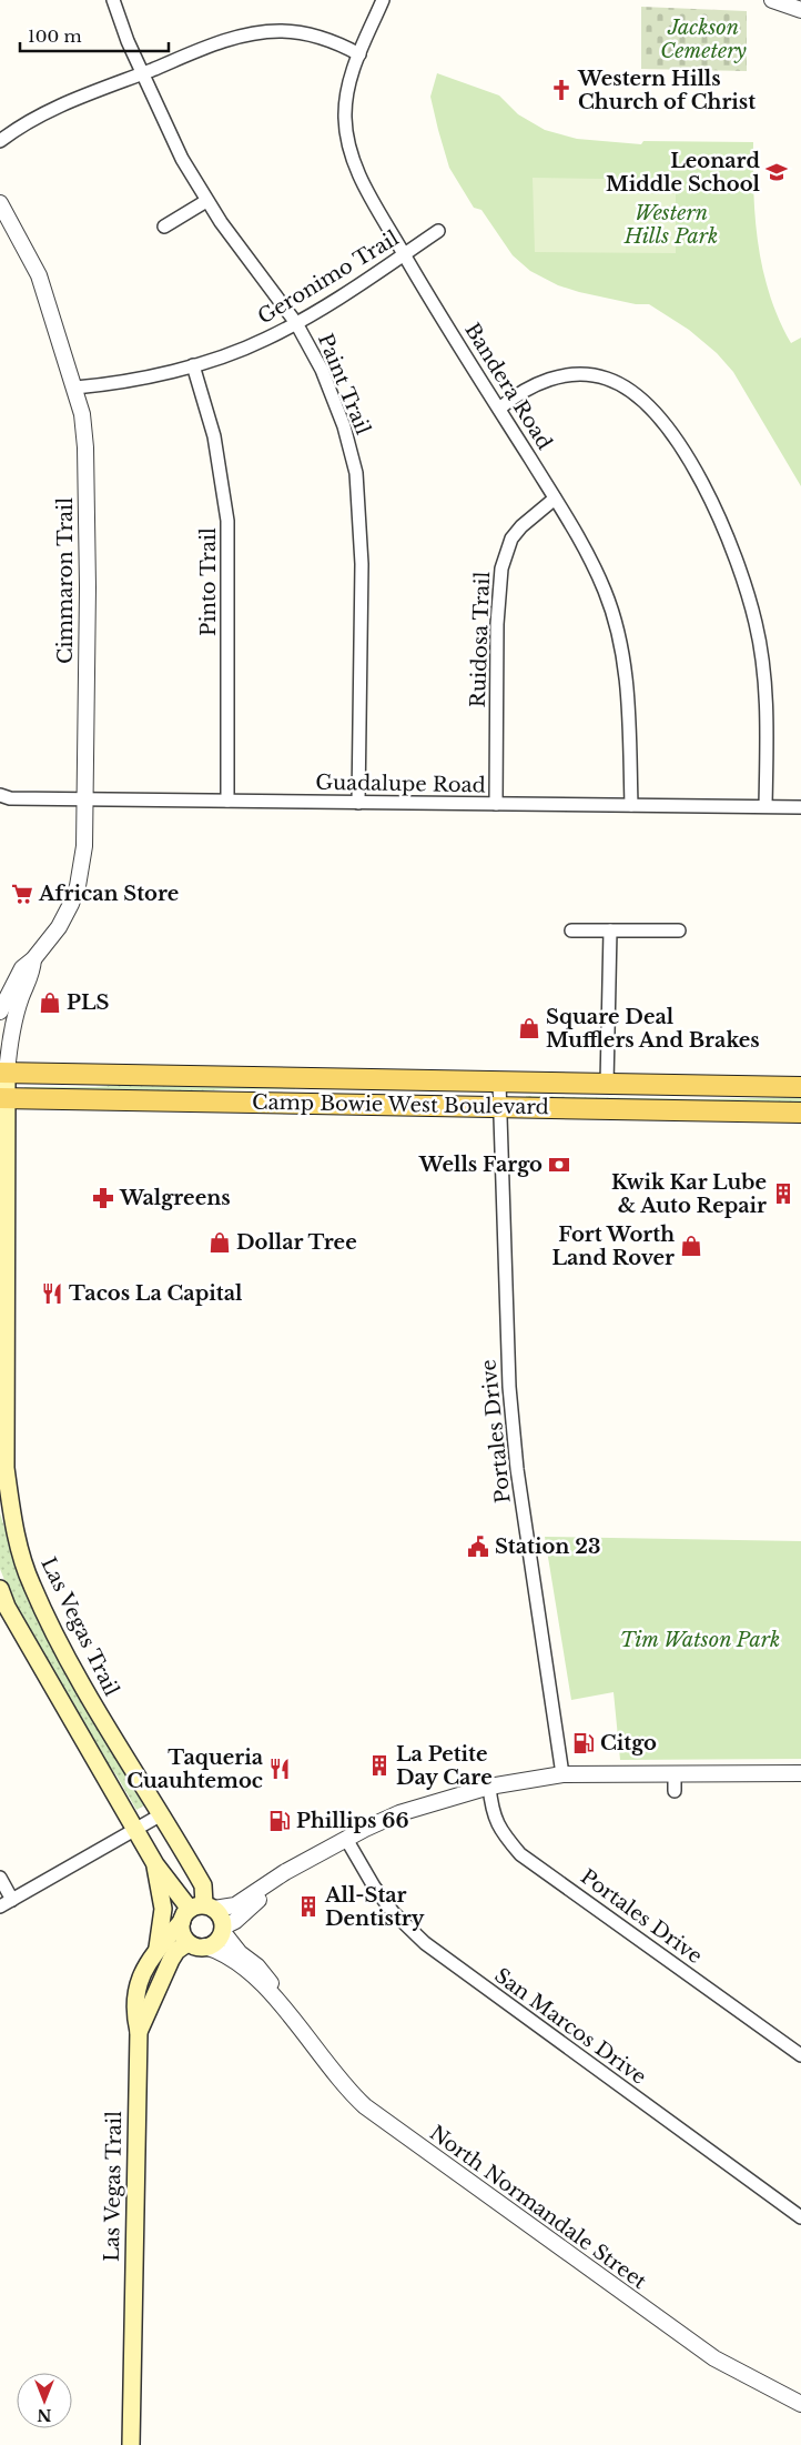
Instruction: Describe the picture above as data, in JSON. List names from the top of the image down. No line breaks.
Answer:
{"streets":{"main road":["Camp Bowie West Boulevard","Las Vegas Trail"],"street":["Geronimo Trail","Paint Trail","Bandera Road","Cimmaron Trail","Pinto Trail","Ruidosa Trail","Guadalupe Road","Portales Drive","San Marcos Drive","North Normandale Street"]},"crossings":[["Geronimo Trail","Paint Trail"],["Geronimo Trail","Bandera Road"],["Geronimo Trail","Cimmaron Trail"],["Geronimo Trail","Pinto Trail"],["Paint Trail","Guadalupe Road"],["Bandera Road","Ruidosa Trail"],["Bandera Road","Guadalupe Road"],["Cimmaron Trail","Guadalupe Road"],["Cimmaron Trail","Camp Bowie West Boulevard"],["Cimmaron Trail","Las Vegas Trail"],["Pinto Trail","Guadalupe Road"],["Ruidosa Trail","Guadalupe Road"],["Camp Bowie West Boulevard","Portales Drive"],["Camp Bowie West Boulevard","Las Vegas Trail"],["Las Vegas Trail","North Normandale Street"]],"parks":["Jackson Cemetery","Western Hills Park","Tim Watson Park"],"places":{"church":["Western Hills Church of Christ"],"school or university":["Leonard Middle School"],"supermarket":["African Store"],"shop":["PLS","Square Deal Mufflers And Brakes","Dollar Tree","Fort Worth Land Rover"],"bank":["Wells Fargo"],"building":["Kwik Kar Lube & Auto Repair","La Petite Day Care","All-Star Dentistry"],"pharmacy":["Walgreens"],"restaurant":["Tacos La Capital","Taqueria Cuauhtemoc"],"public building":["Station 23"],"fuel station":["Citgo","Phillips 66"]},"scale_bar":"100 m","north":"bottom"}
